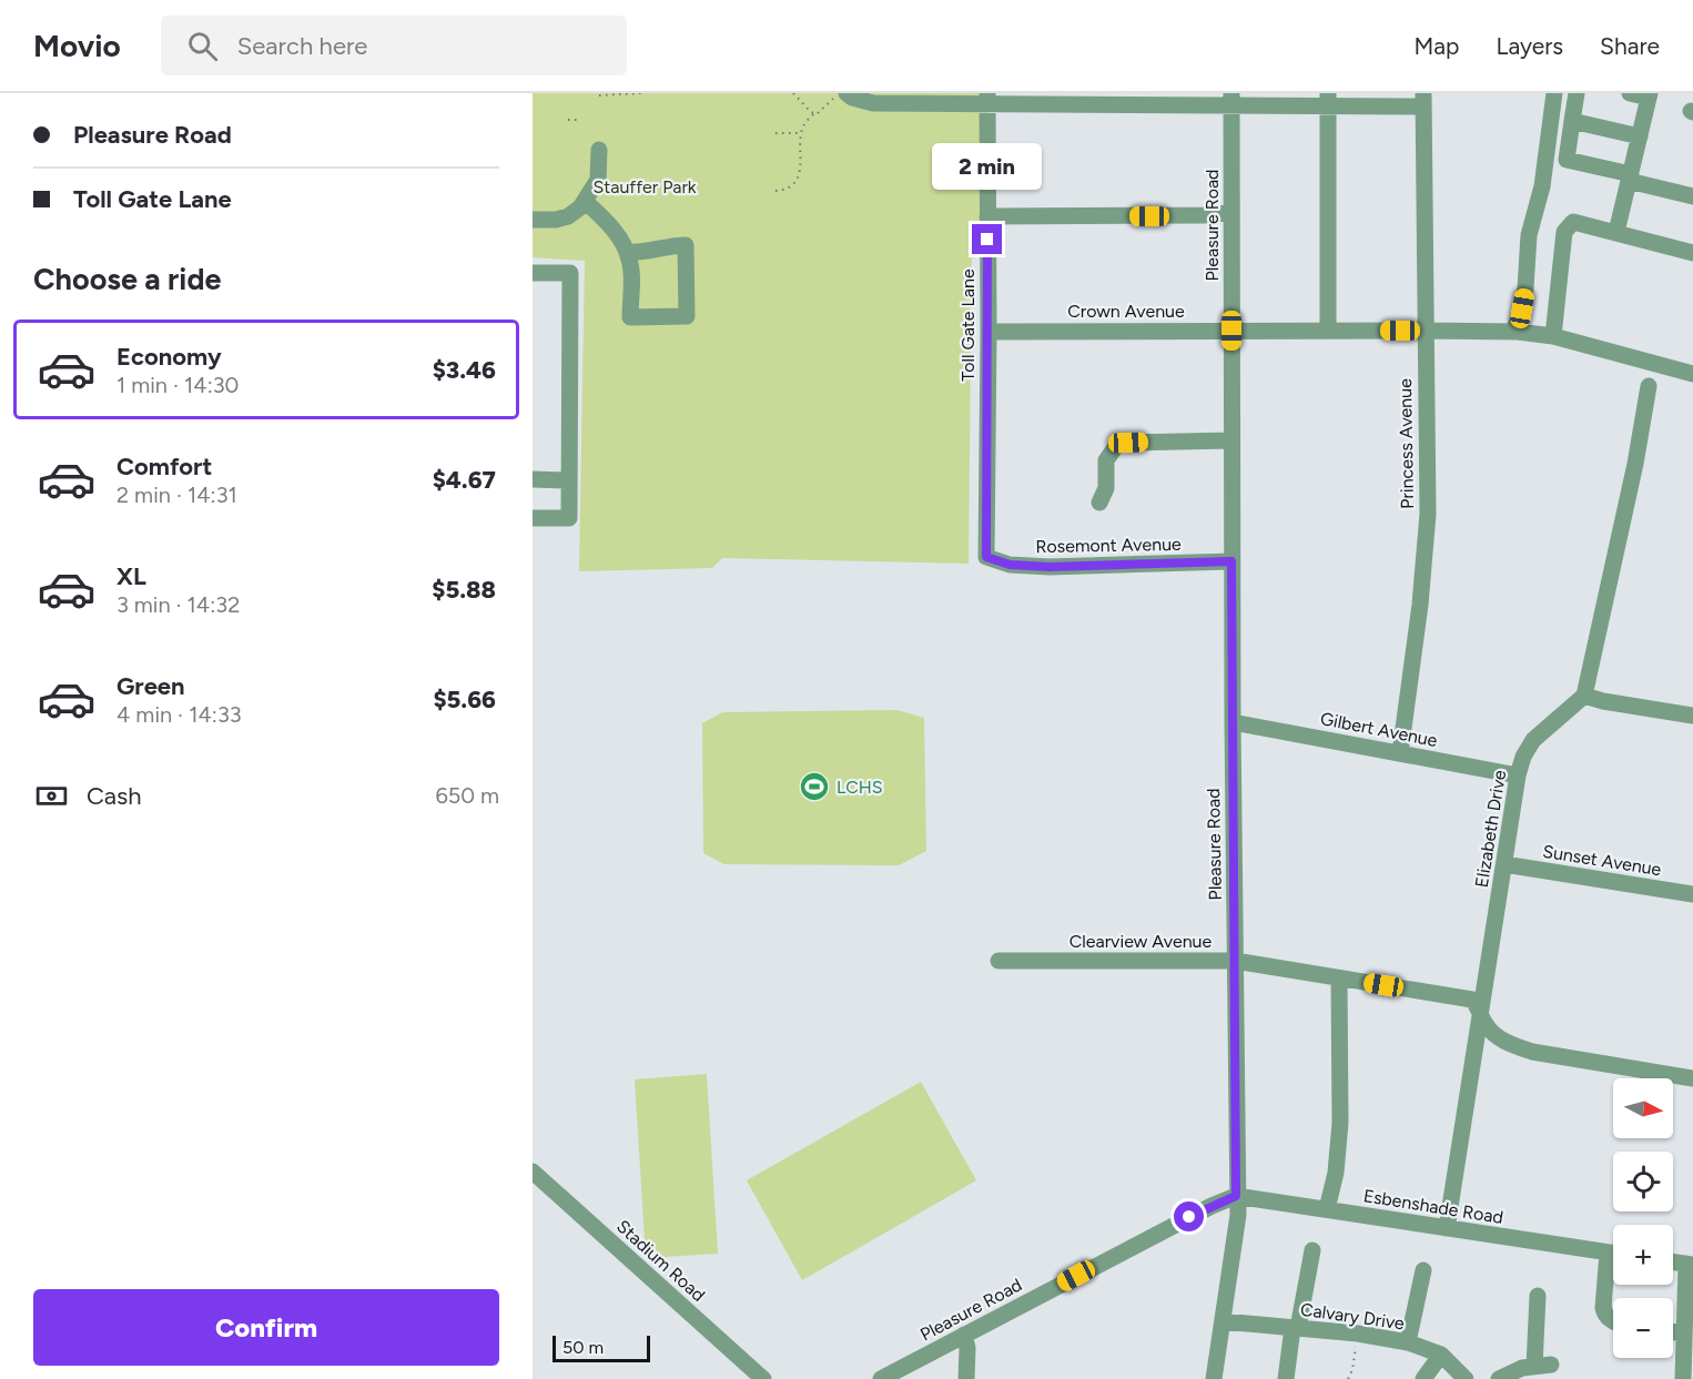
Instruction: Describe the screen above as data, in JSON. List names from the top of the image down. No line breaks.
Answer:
{"streets":{"street":["Pleasure Road","Crown Avenue","Toll Gate Lane","Princess Avenue","Rosemont Avenue","Gilbert Avenue","Elizabeth Drive","Sunset Avenue","Clearview Avenue","Esbenshade Road","Stadium Road","Calvary Drive"]},"crossings":[["Pleasure Road","Crown Avenue"],["Pleasure Road","Rosemont Avenue"],["Pleasure Road","Gilbert Avenue"],["Pleasure Road","Clearview Avenue"],["Pleasure Road","Esbenshade Road"],["Crown Avenue","Toll Gate Lane"],["Crown Avenue","Princess Avenue"],["Toll Gate Lane","Rosemont Avenue"],["Princess Avenue","Gilbert Avenue"],["Gilbert Avenue","Elizabeth Drive"],["Elizabeth Drive","Sunset Avenue"],["Elizabeth Drive","Clearview Avenue"],["Elizabeth Drive","Esbenshade Road"]],"parks":["Stauffer Park"],"places":{"sports":["LCHS"]},"scale_bar":"50 m","north":"right","page":{"header":"Movio","search":"Search here","nav":["Map","Layers","Share"],"banner":["Pleasure Road","Toll Gate Lane"],"bubble":"2 min","heading":"Choose a ride","list":[{"name":"Economy","note":"1 min · 14:30","value":"$3.46"},{"name":"Comfort","note":"2 min · 14:31","value":"$4.67"},{"name":"XL","note":"3 min · 14:32","value":"$5.88"},{"name":"Green","note":"4 min · 14:33","value":"$5.66"}],"pay":["Cash","650 m"],"map_buttons":["+","−"],"buttons":"Confirm","scale":"50 m"}}
